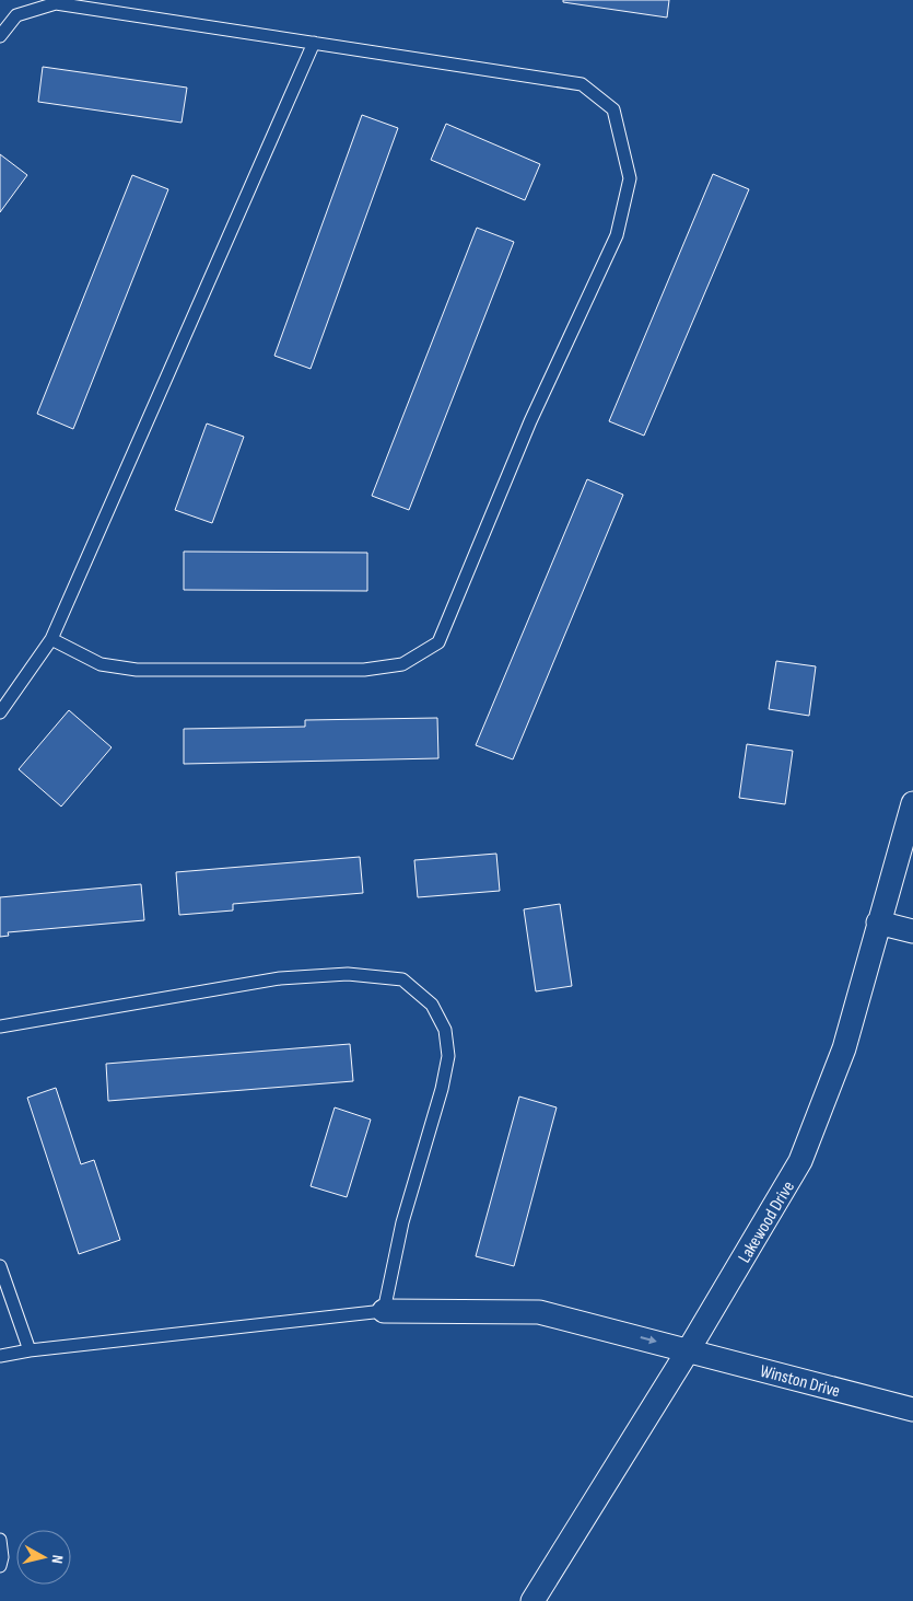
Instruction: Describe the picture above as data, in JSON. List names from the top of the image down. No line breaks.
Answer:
{"streets":{"street":["Lakewood Drive","Winston Drive"]},"crossings":[["Lakewood Drive","Winston Drive"]],"one_way":["Winston Drive"],"north":"right"}
